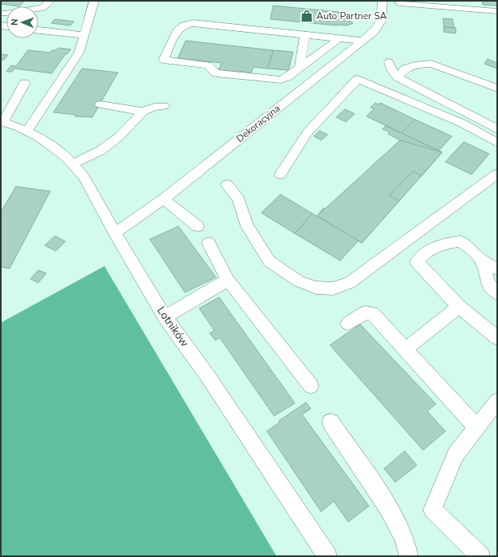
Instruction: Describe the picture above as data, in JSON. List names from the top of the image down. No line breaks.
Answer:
{"streets":{"street":["Dekoracyjna","Lotników"]},"crossings":[["Dekoracyjna","Lotników"]],"places":{"shop":["Auto Partner SA"]},"north":"left"}
